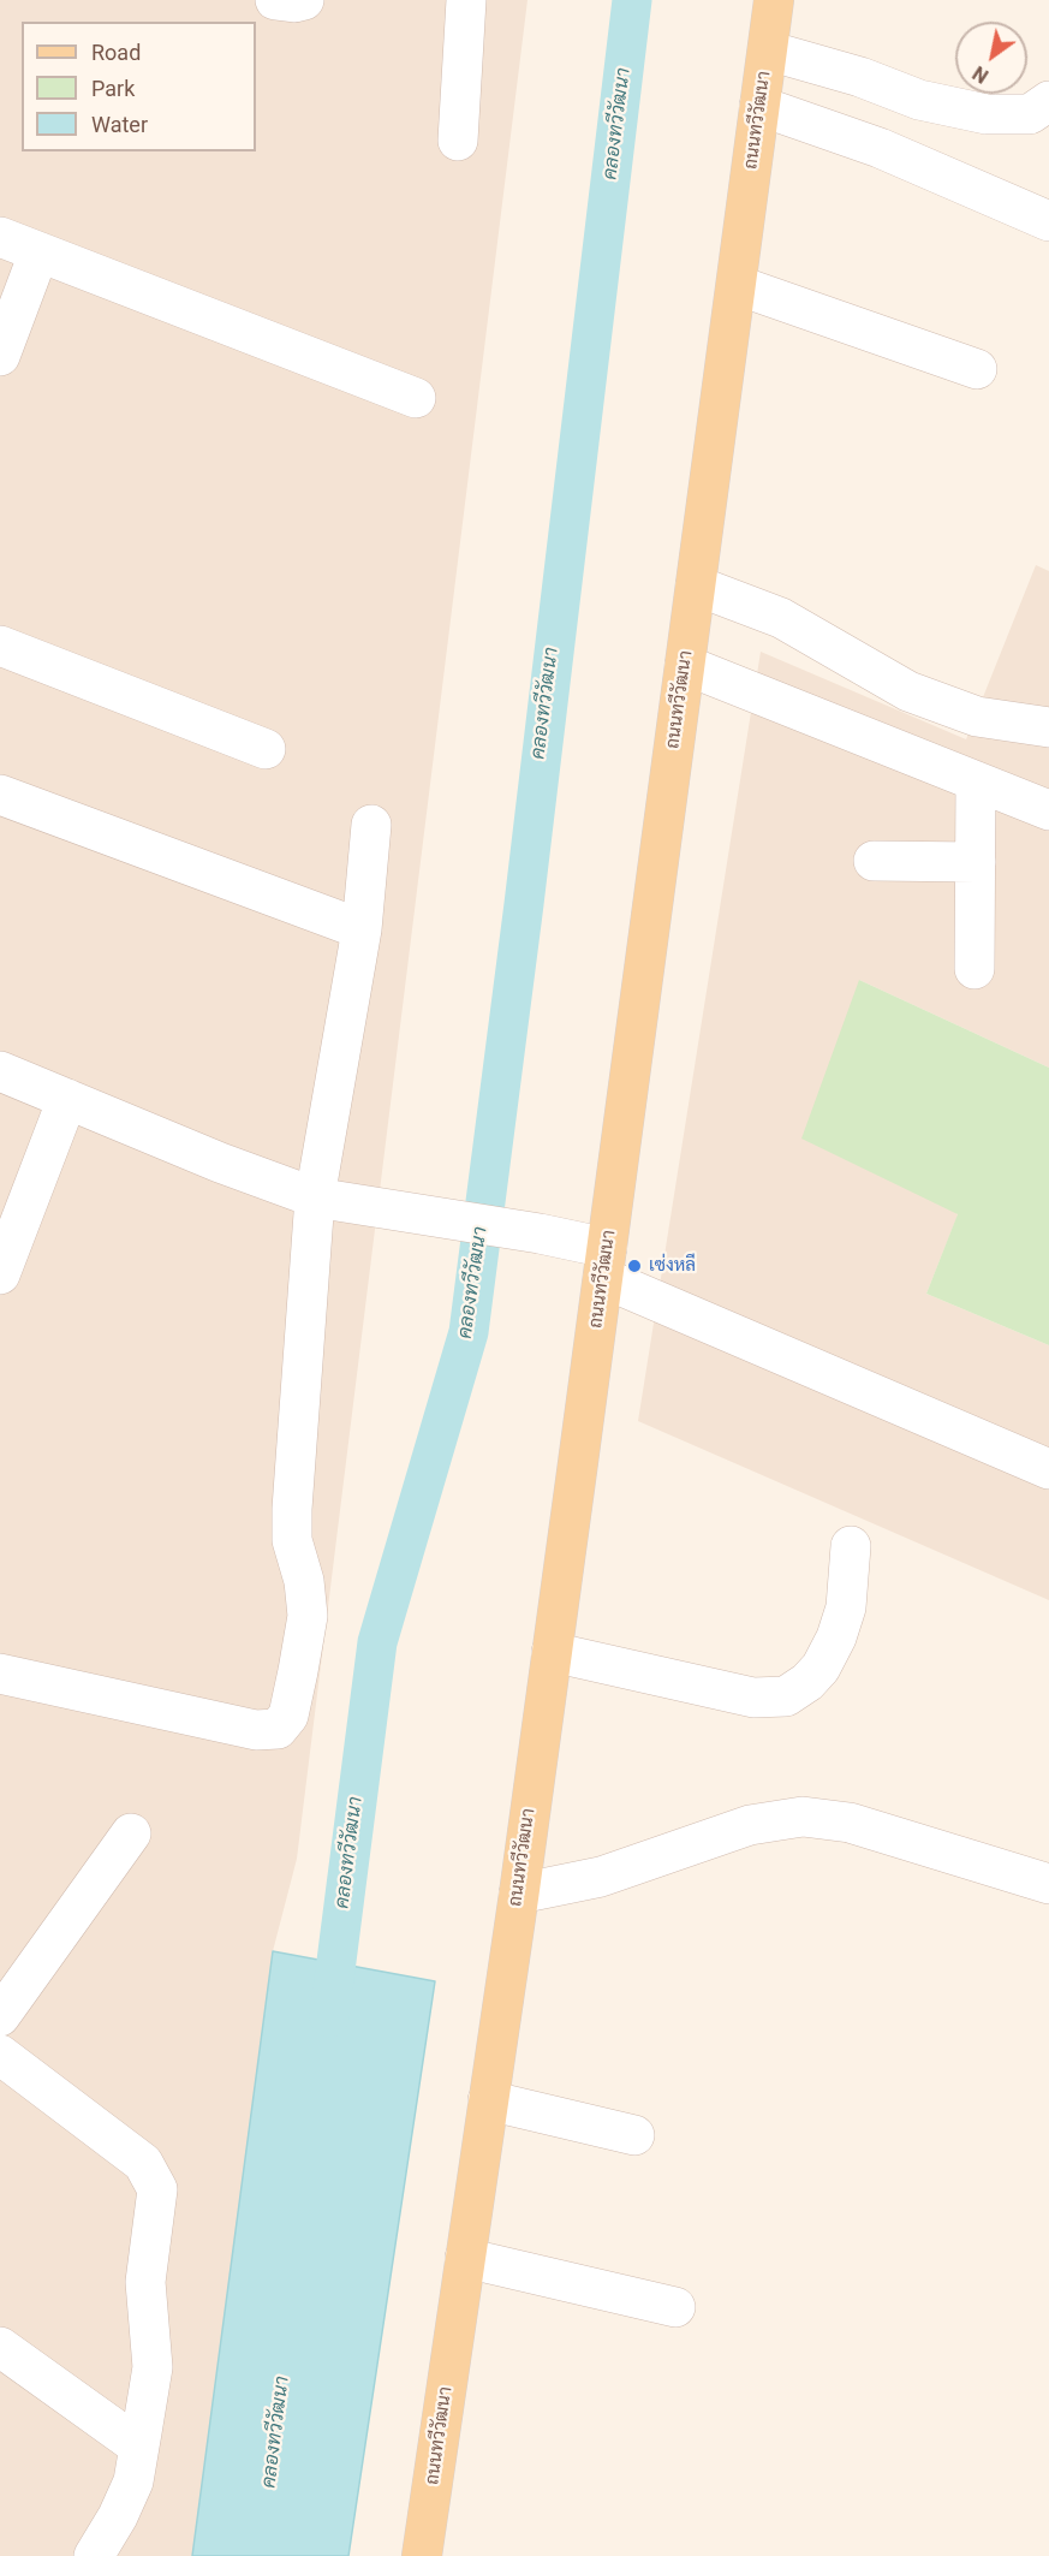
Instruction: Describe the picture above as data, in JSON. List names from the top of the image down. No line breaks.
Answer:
{"streets":{"main road":["ถนนทวีวัฒนา"]},"water":["คลองทวีวัฒนา"],"places":["เซ่งหลี"],"legend":["Road","Park","Water"],"north":"bottom left"}
